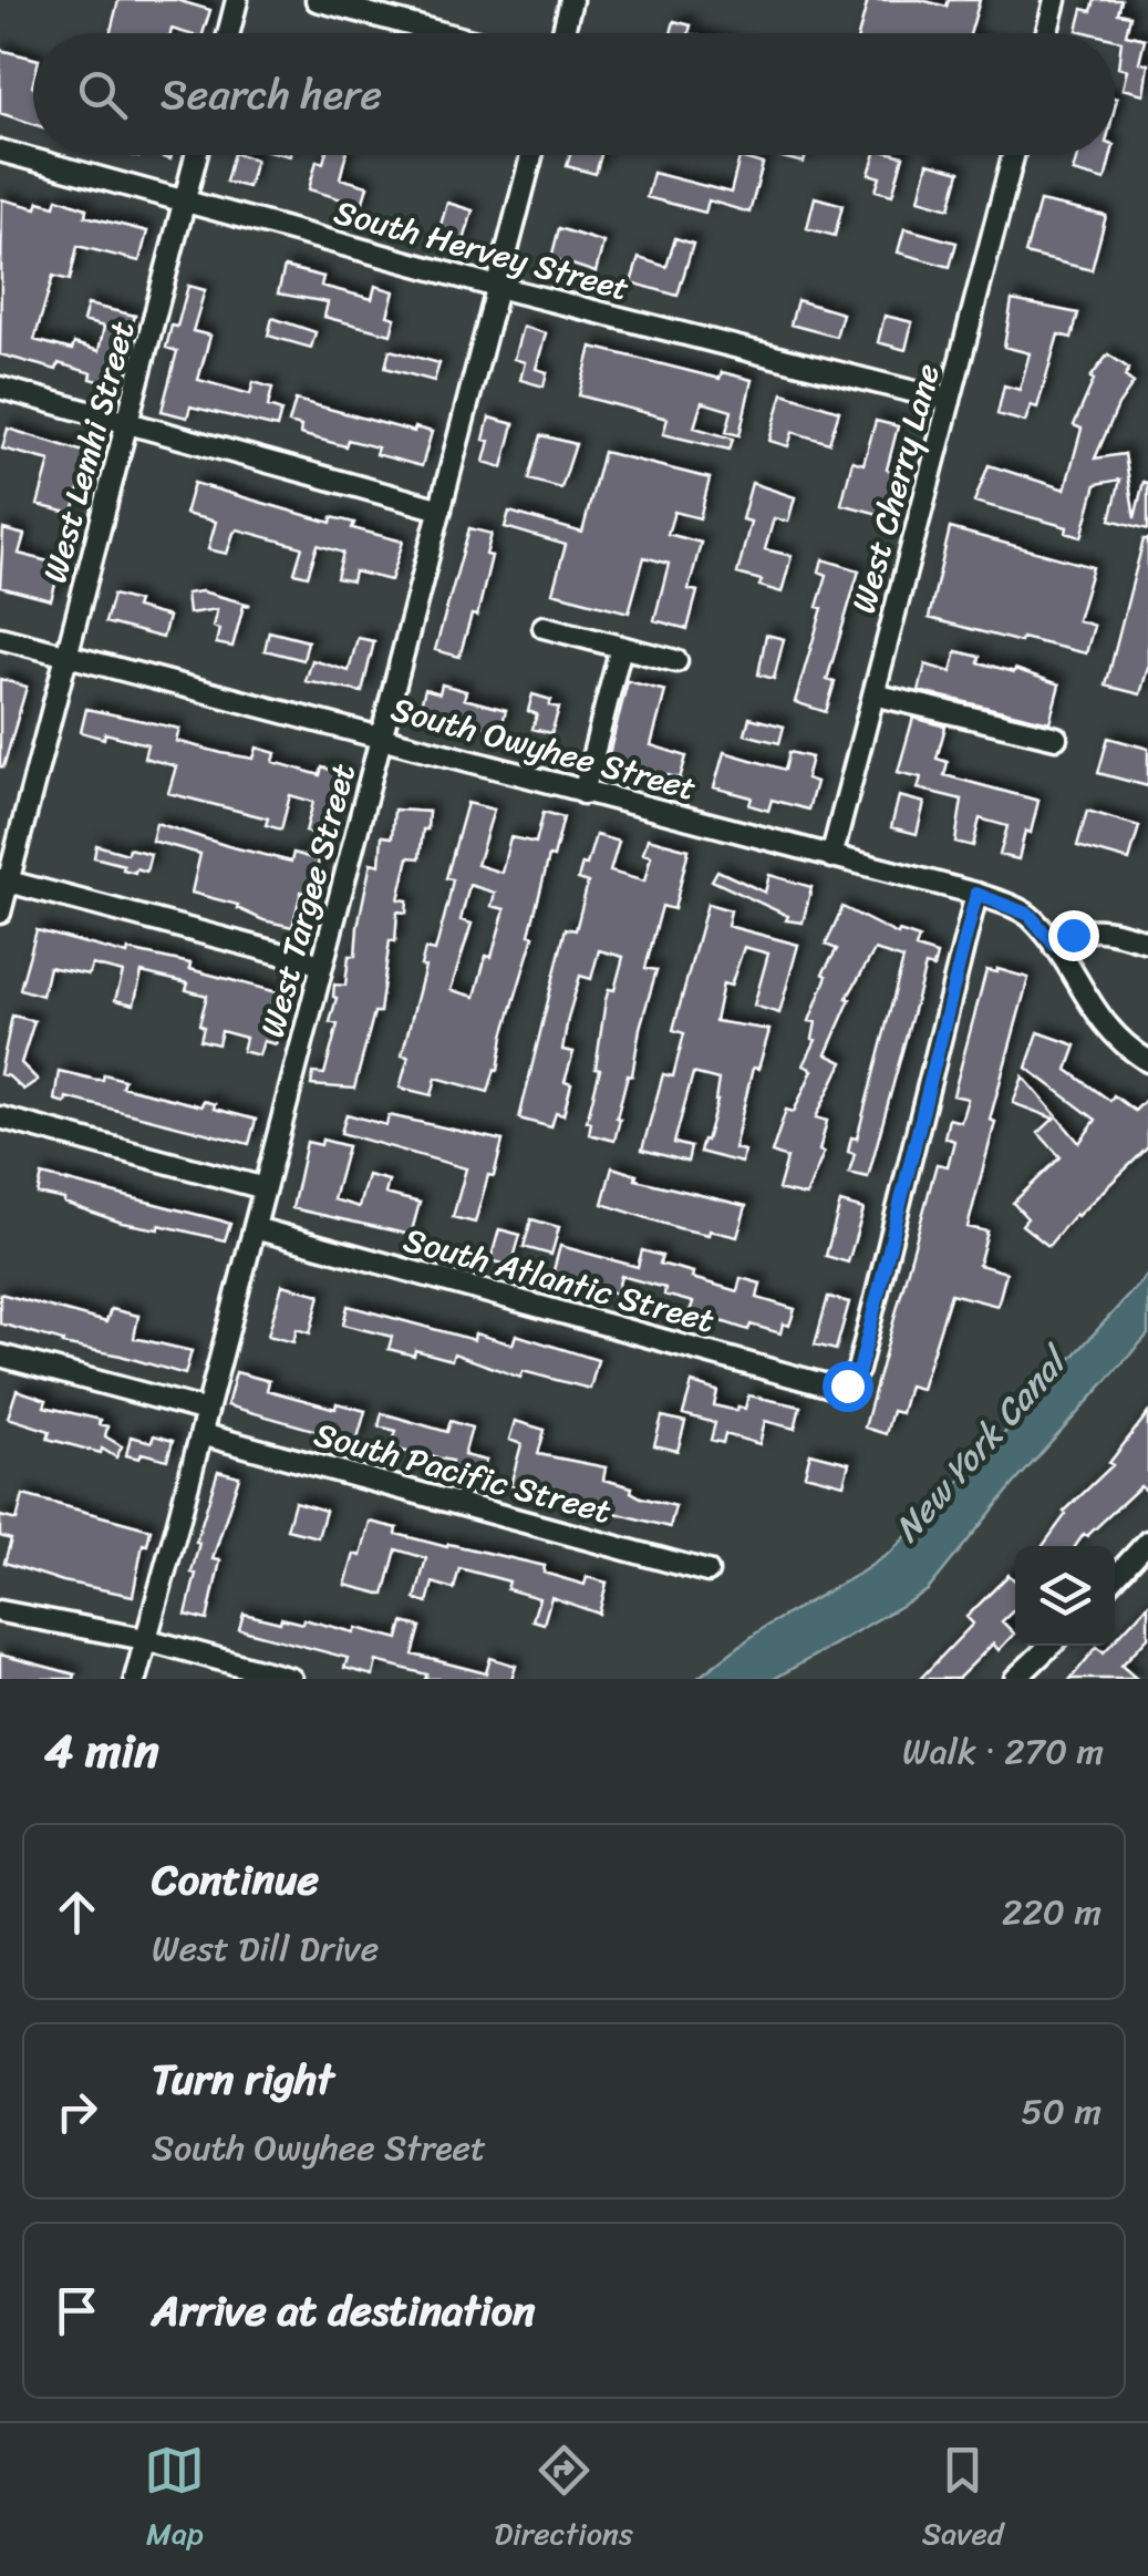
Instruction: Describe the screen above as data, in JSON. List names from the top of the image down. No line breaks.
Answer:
{"streets":{"street":["South Hervey Street","West Lemhi Street","West Cherry Lane","South Owyhee Street","West Targee Street","South Atlantic Street","South Pacific Street"]},"crossings":[["South Hervey Street","West Lemhi Street"],["South Hervey Street","West Cherry Lane"],["South Hervey Street","West Targee Street"],["West Lemhi Street","South Owyhee Street"],["West Cherry Lane","South Owyhee Street"],["South Owyhee Street","West Targee Street"],["South Owyhee Street","South Atlantic Street"],["West Targee Street","South Atlantic Street"],["West Targee Street","South Pacific Street"]],"water":["New York Canal"],"page":{"search":"Search here","heading":["4 min","Walk · 270 m"],"list":[["Continue","West Dill Drive","220 m"],["Turn right","South Owyhee Street","50 m"],"Arrive at destination"],"nav":["Map","Directions","Saved"]}}
